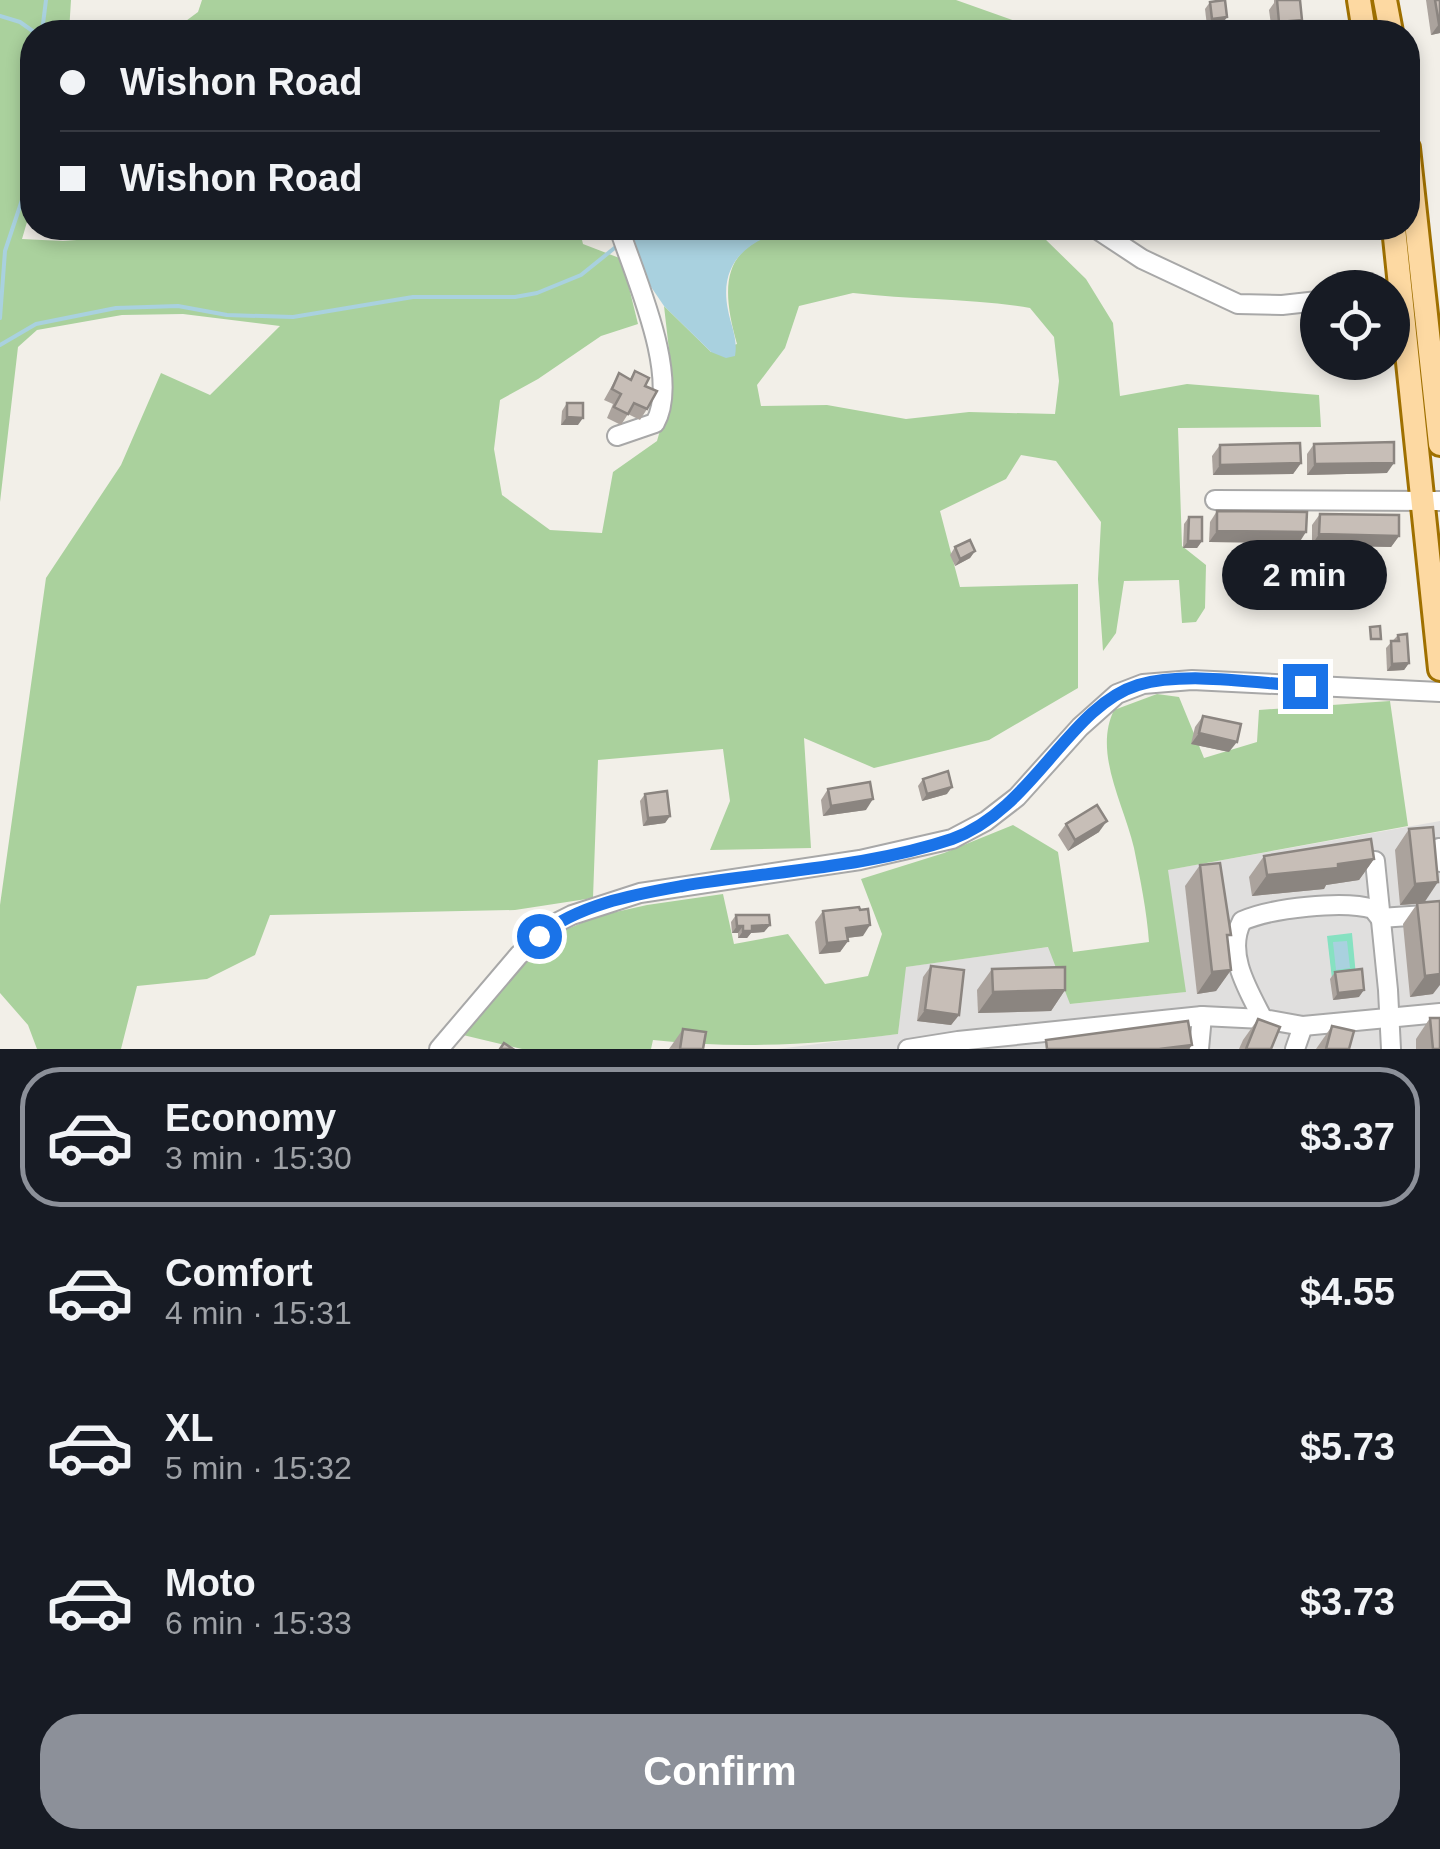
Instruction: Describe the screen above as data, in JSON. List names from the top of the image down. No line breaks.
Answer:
{"page":{"banner":["Wishon Road","Wishon Road"],"bubble":"2 min","list":[{"name":"Economy","note":"3 min · 15:30","value":"$3.37"},{"name":"Comfort","note":"4 min · 15:31","value":"$4.55"},{"name":"XL","note":"5 min · 15:32","value":"$5.73"},{"name":"Moto","note":"6 min · 15:33","value":"$3.73"}],"buttons":"Confirm"}}
